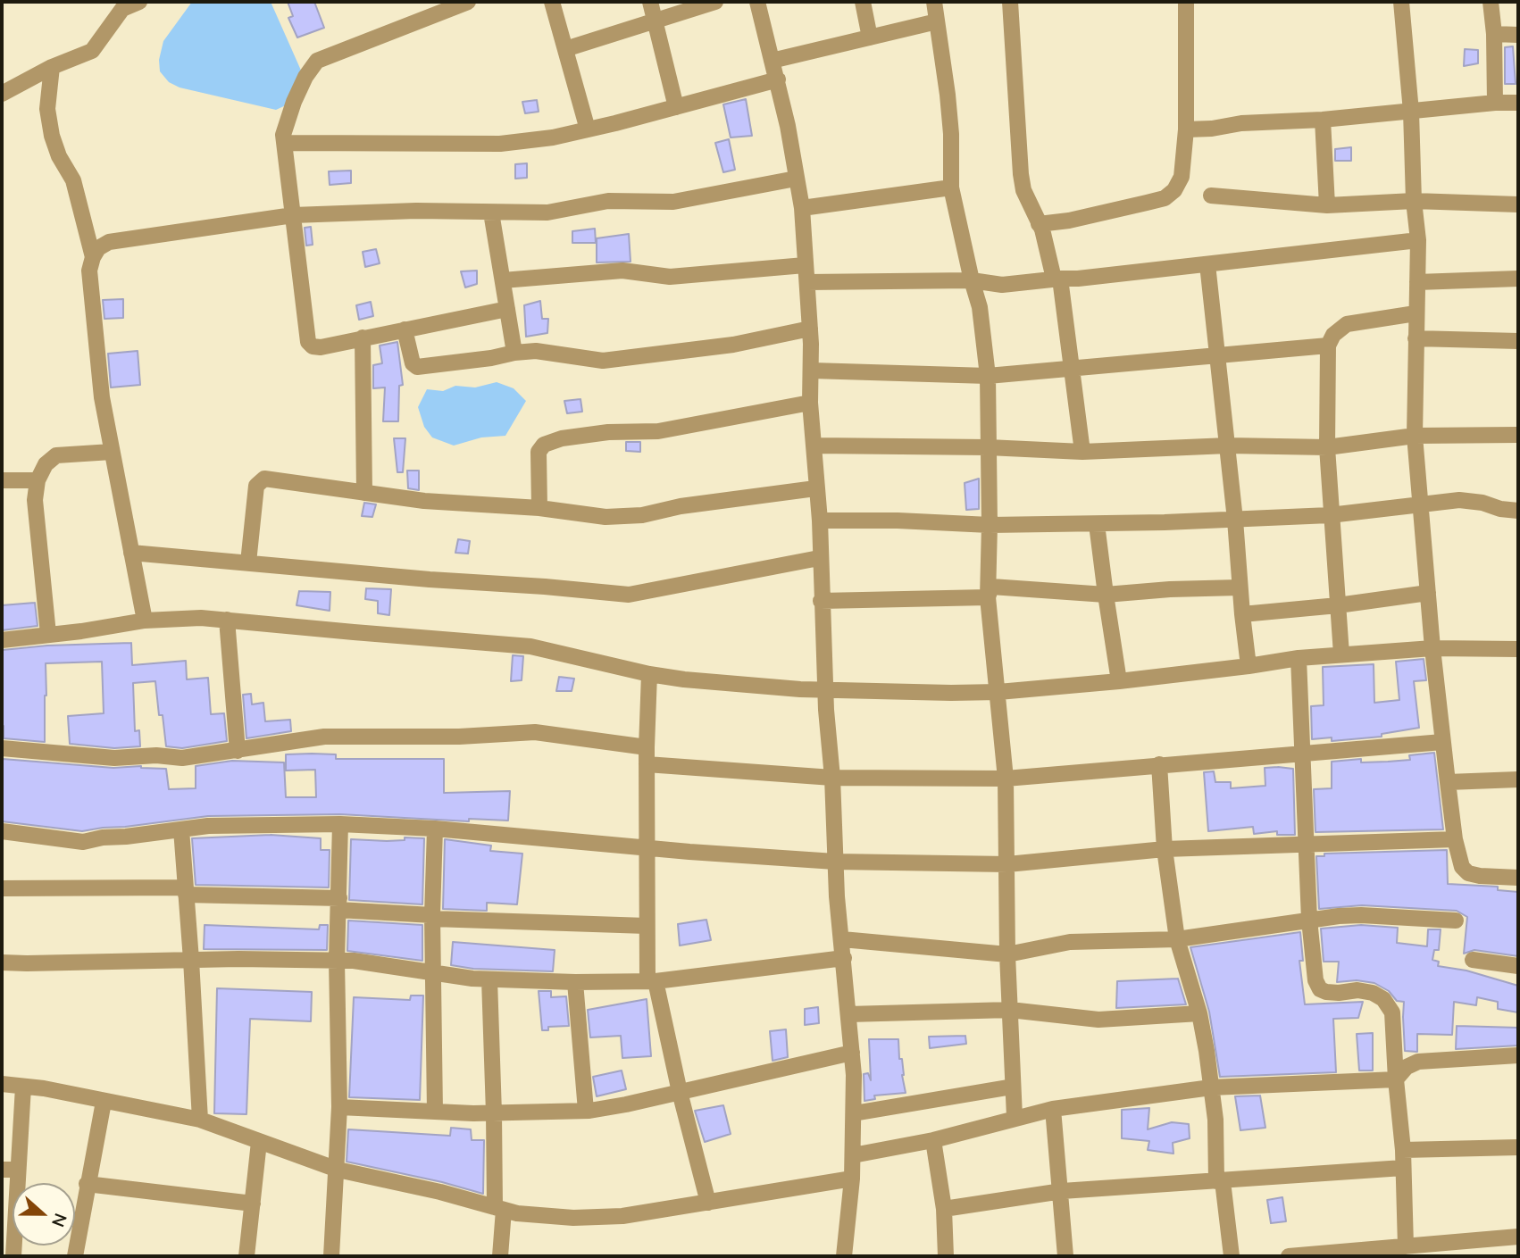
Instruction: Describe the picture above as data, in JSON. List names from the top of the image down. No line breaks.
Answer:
{"north":"right"}
